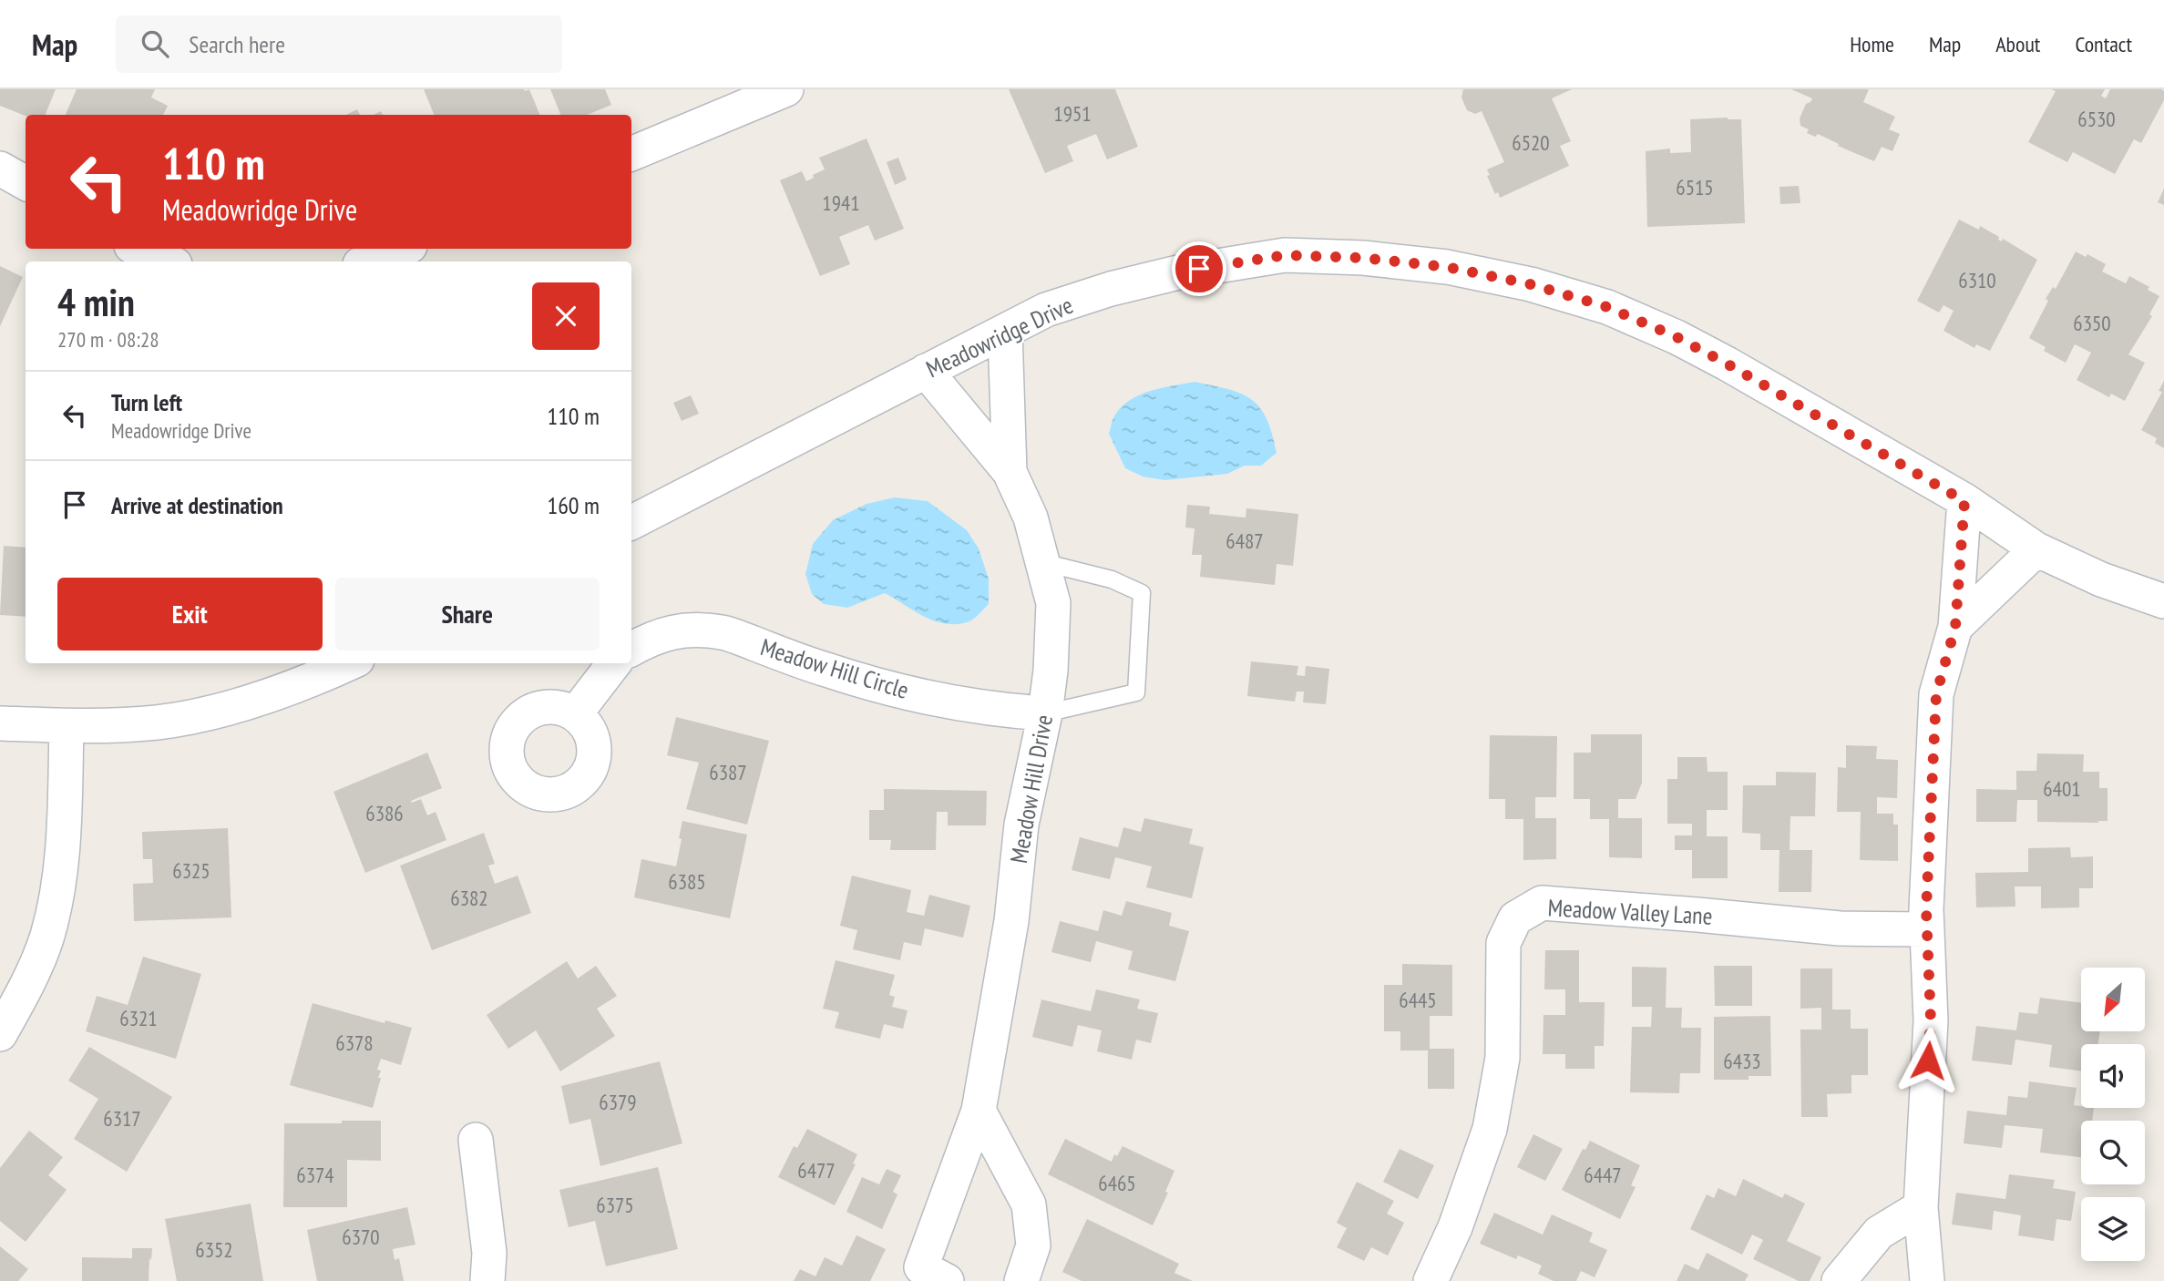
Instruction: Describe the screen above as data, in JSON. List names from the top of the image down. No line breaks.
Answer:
{"streets":{"street":["Meadowridge Drive","Meadow Hill Circle","Meadow Hill Drive","Meadow Valley Lane"]},"crossings":[["Meadowridge Drive","Meadow Hill Drive"],["Meadow Hill Circle","Meadow Hill Drive"]],"house_numbers":["1951","6530","6520","6515","1941","6310","6350","6487","6387","6401","6386","6325","6385","6382","6445","6321","6378","6433","6379","6317","6477","6374","6447","6465","6375","6370","6352"],"north":"bottom left","page":{"header":"Map","search":"Search here","nav":["Home","Map","About","Contact"],"turn":["110 m","Meadowridge Drive"],"heading":["4 min","270 m · 08:28"],"list":[{"name":"Turn left","note":"Meadowridge Drive","value":"110 m"},{"name":"Arrive at destination","value":"160 m"}],"buttons":["Exit","Share"]}}
